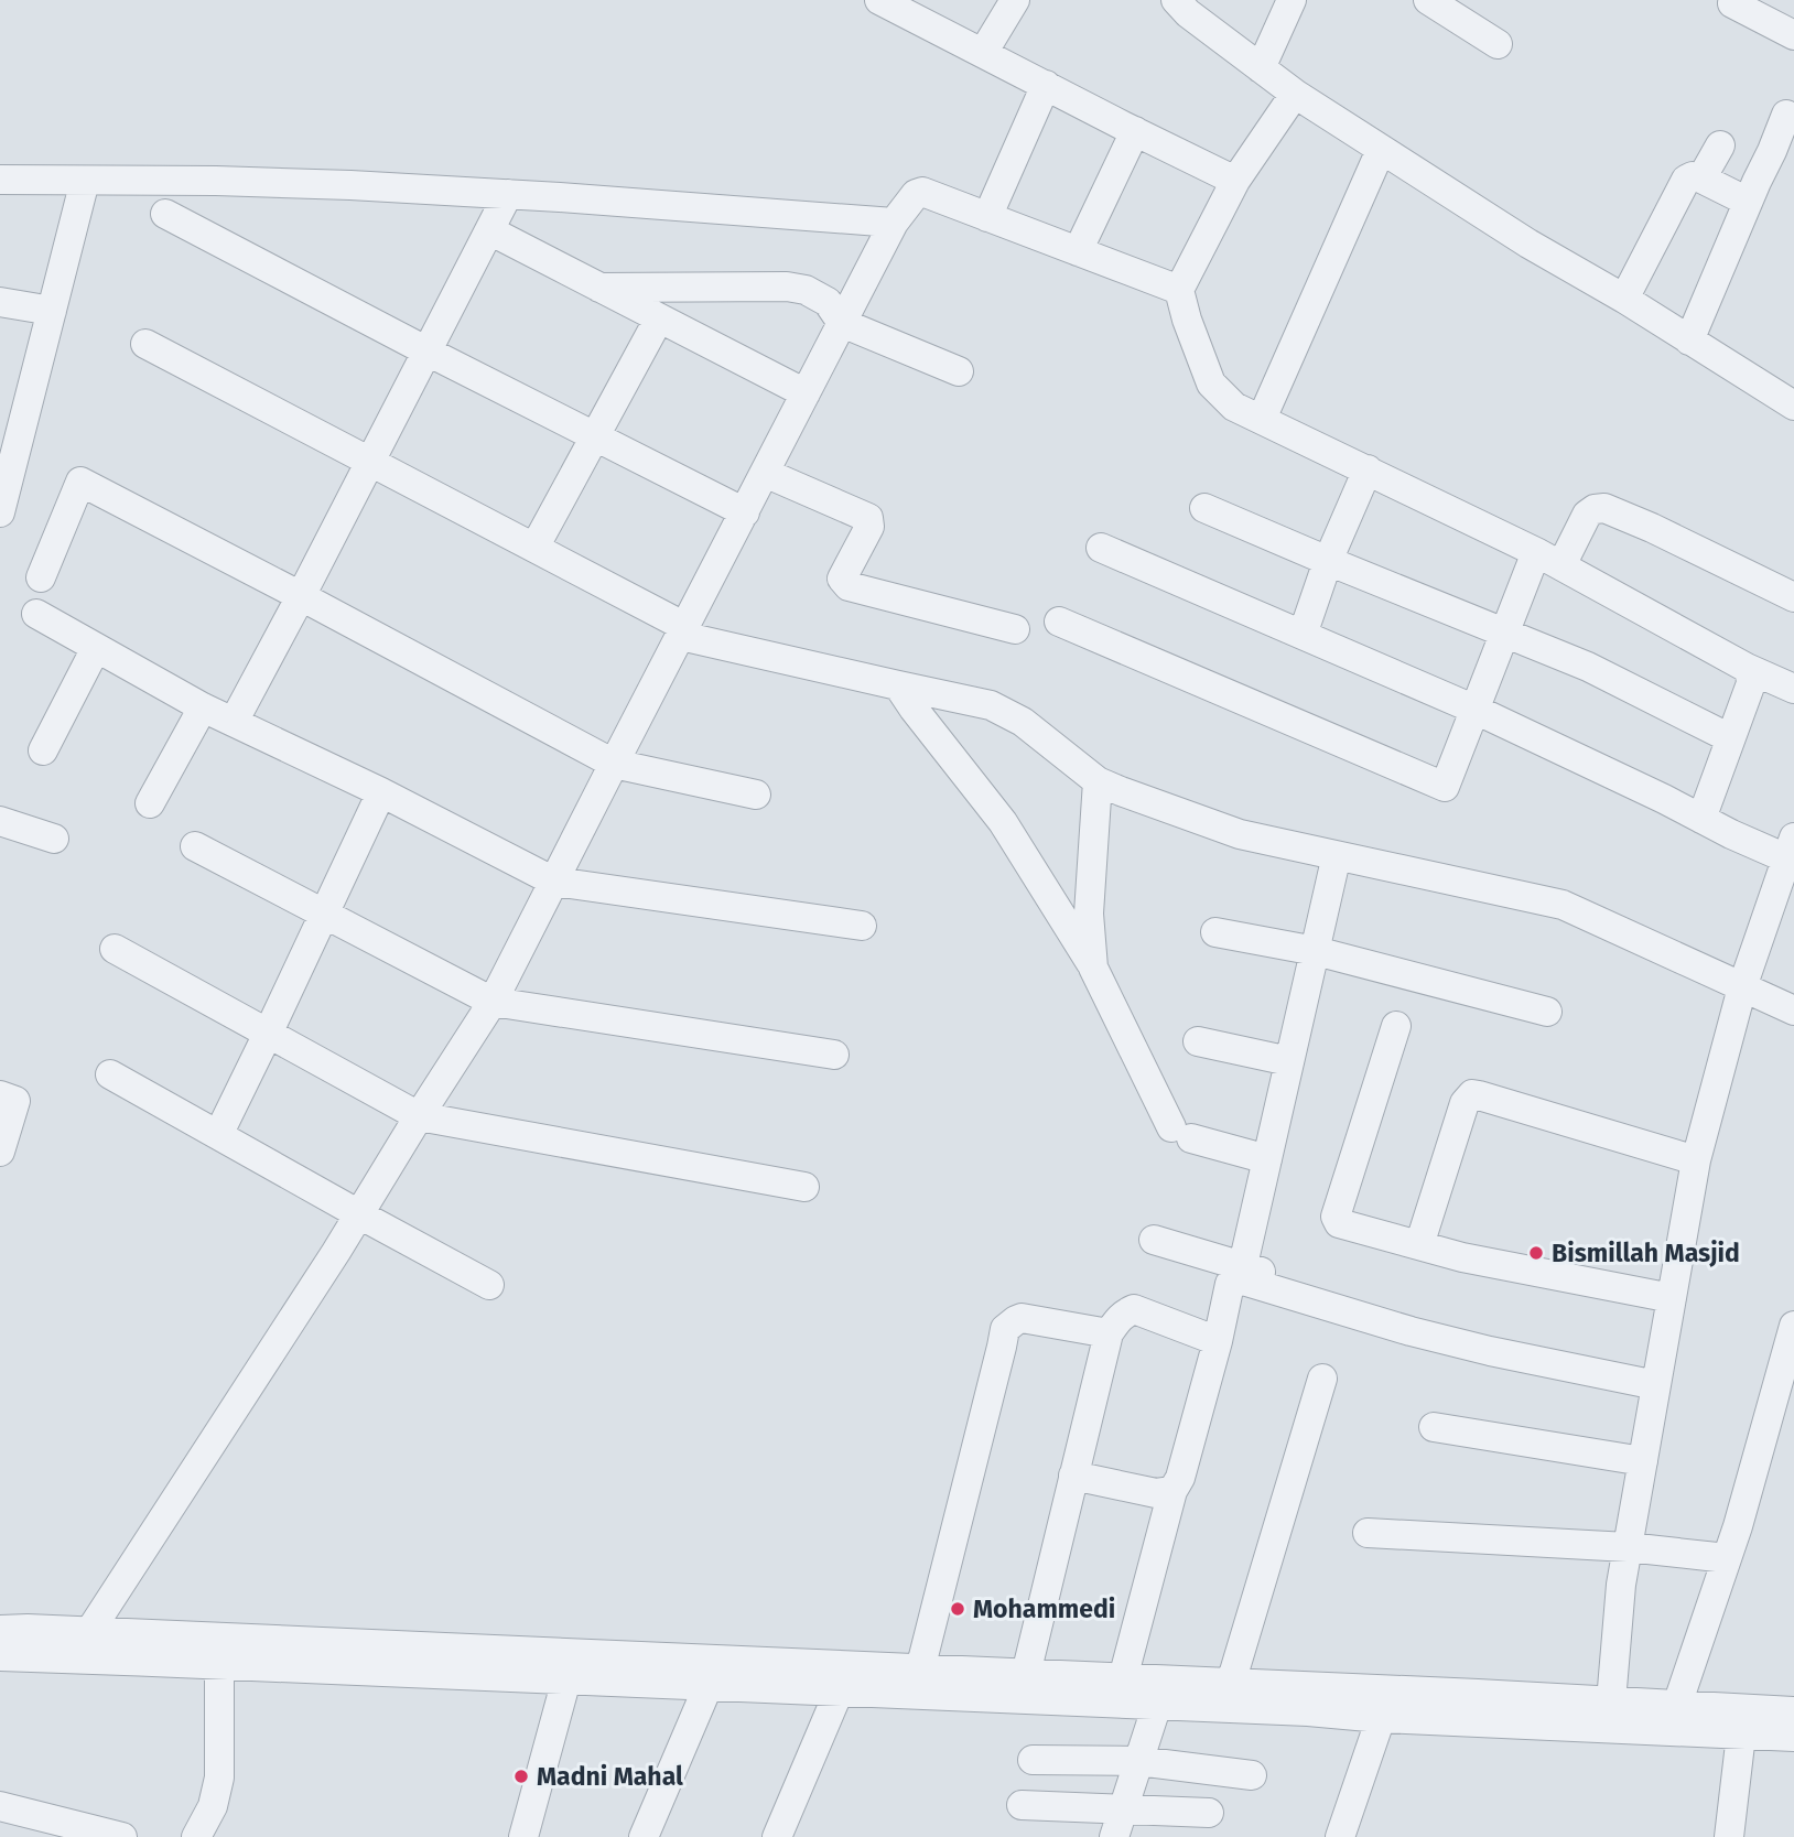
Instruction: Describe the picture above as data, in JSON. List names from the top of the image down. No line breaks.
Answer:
{"places":["Bismillah Masjid","Mohammedi","Madni Mahal"]}
